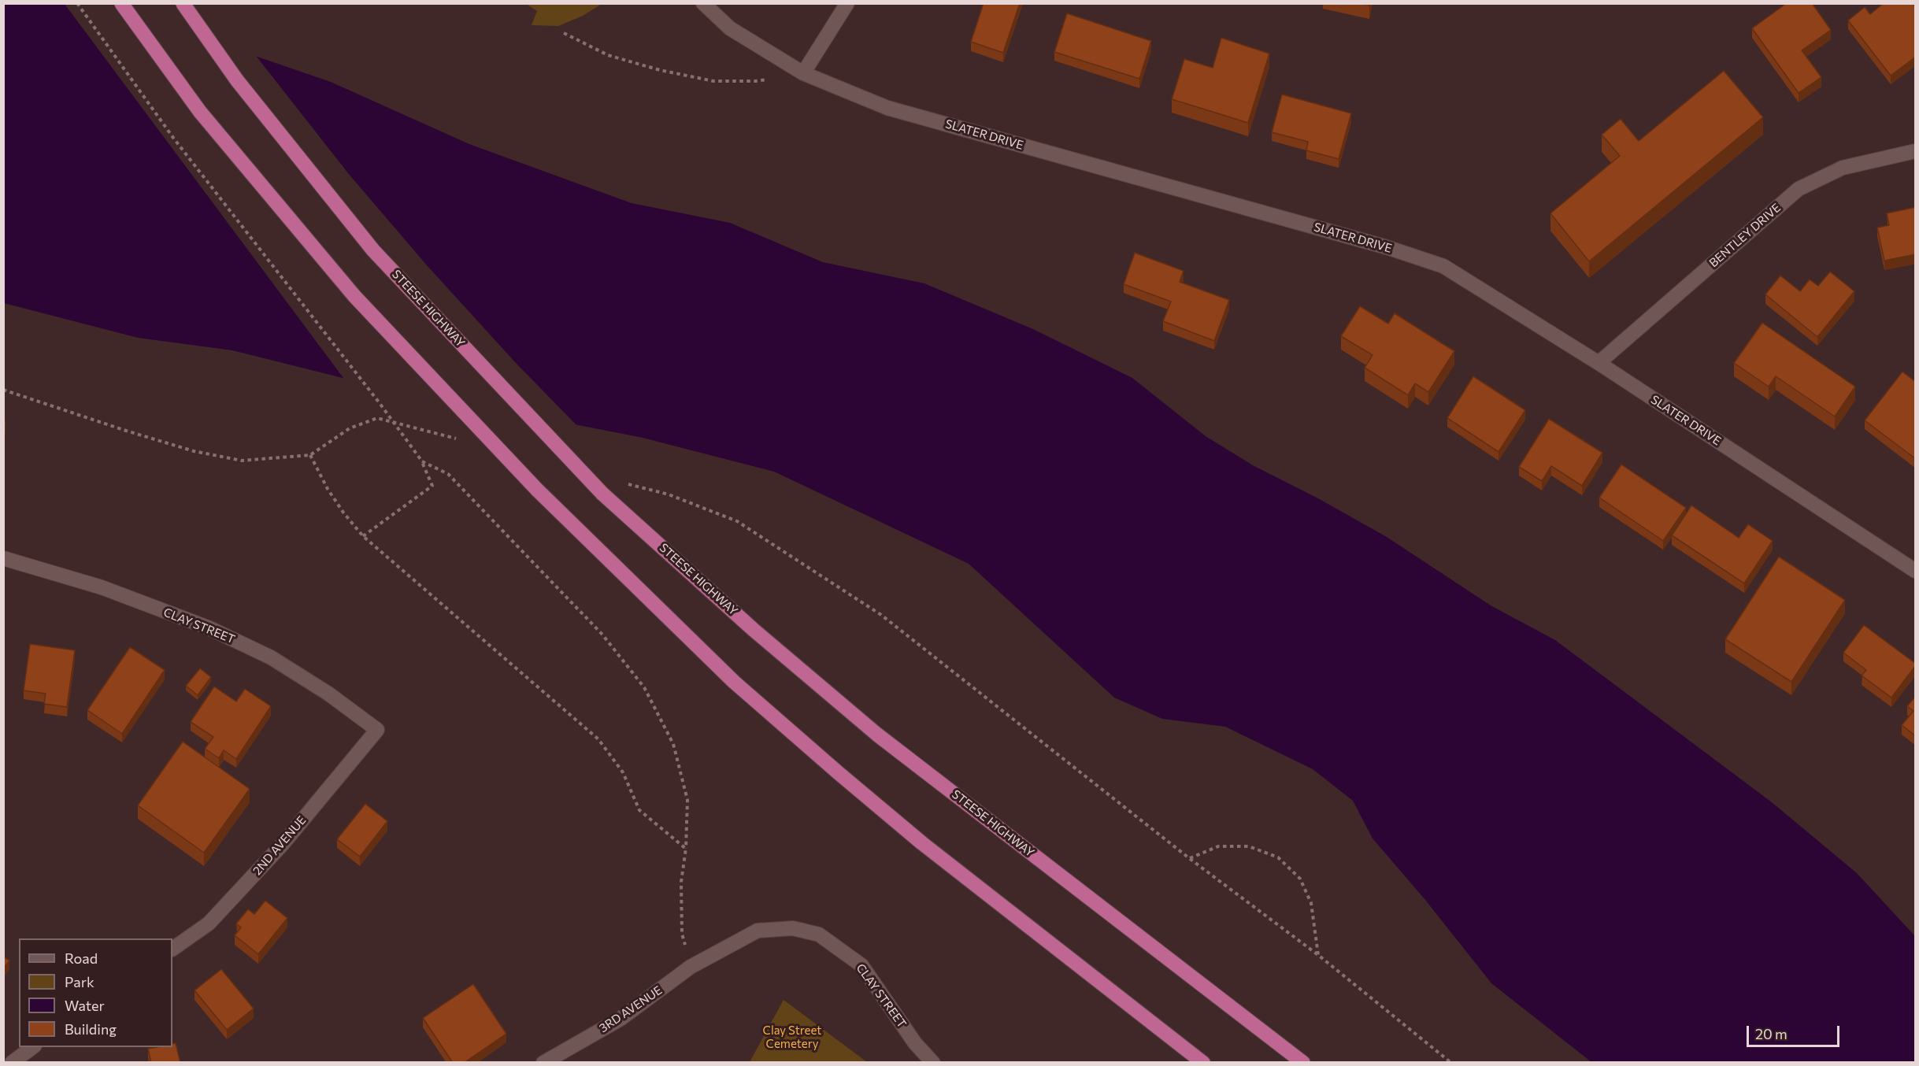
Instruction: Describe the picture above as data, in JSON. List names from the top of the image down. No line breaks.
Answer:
{"streets":{"highway":["STEESE HIGHWAY"],"street":["SLATER DRIVE","BENTLEY DRIVE","CLAY STREET","2ND AVENUE","3RD AVENUE"]},"crossings":[["SLATER DRIVE","BENTLEY DRIVE"],["CLAY STREET","2ND AVENUE"],["CLAY STREET","3RD AVENUE"]],"parks":["Clay Street Cemetery"],"legend":["Road","Park","Water","Building"],"scale_bar":"20 m"}
